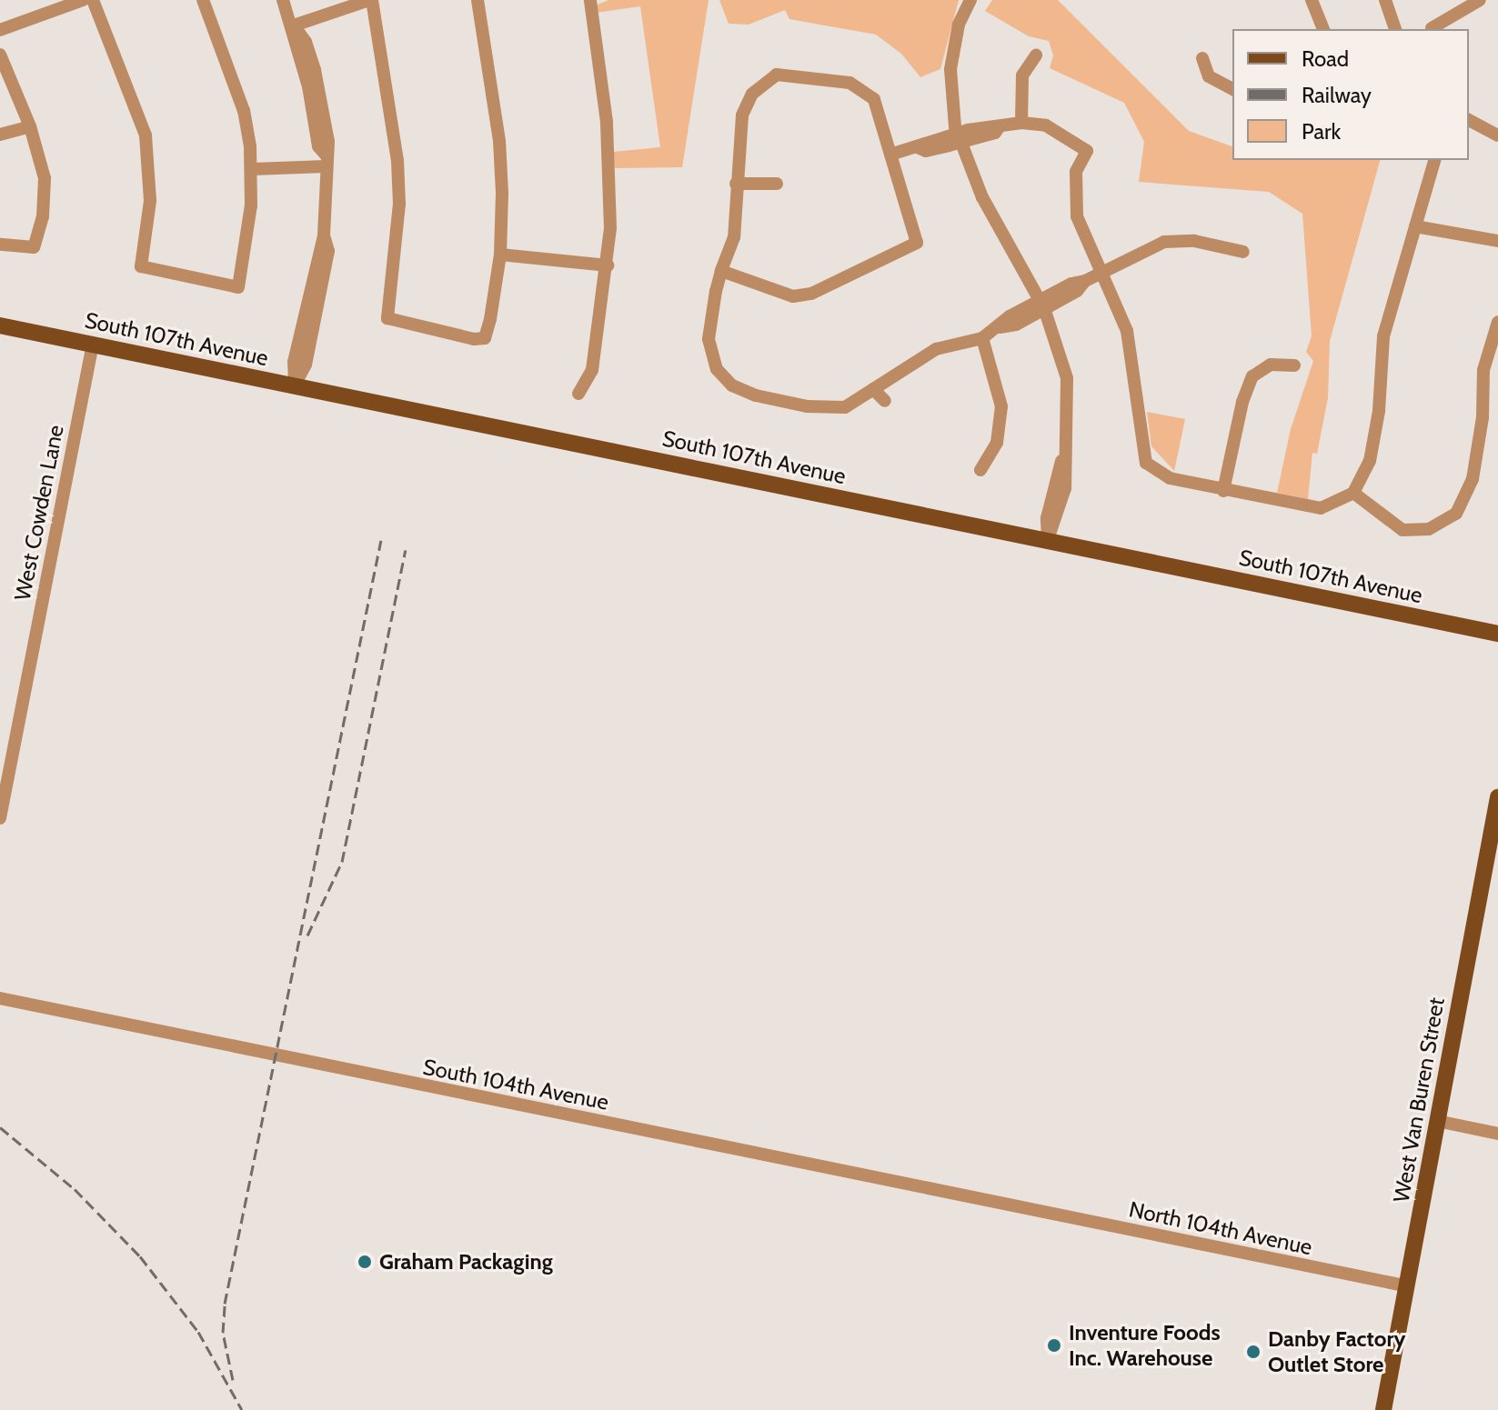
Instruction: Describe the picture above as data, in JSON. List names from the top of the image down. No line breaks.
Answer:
{"streets":{"main road":["South 107th Avenue","West Van Buren Street"],"street":["West Cowden Lane","South 104th Avenue","North 104th Avenue"]},"crossings":[["South 107th Avenue","West Cowden Lane"],["South 104th Avenue","North 104th Avenue"],["West Van Buren Street","North 104th Avenue"]],"places":["Graham Packaging","Inventure Foods Inc. Warehouse","Danby Factory Outlet Store"],"legend":["Road","Railway","Park"]}
